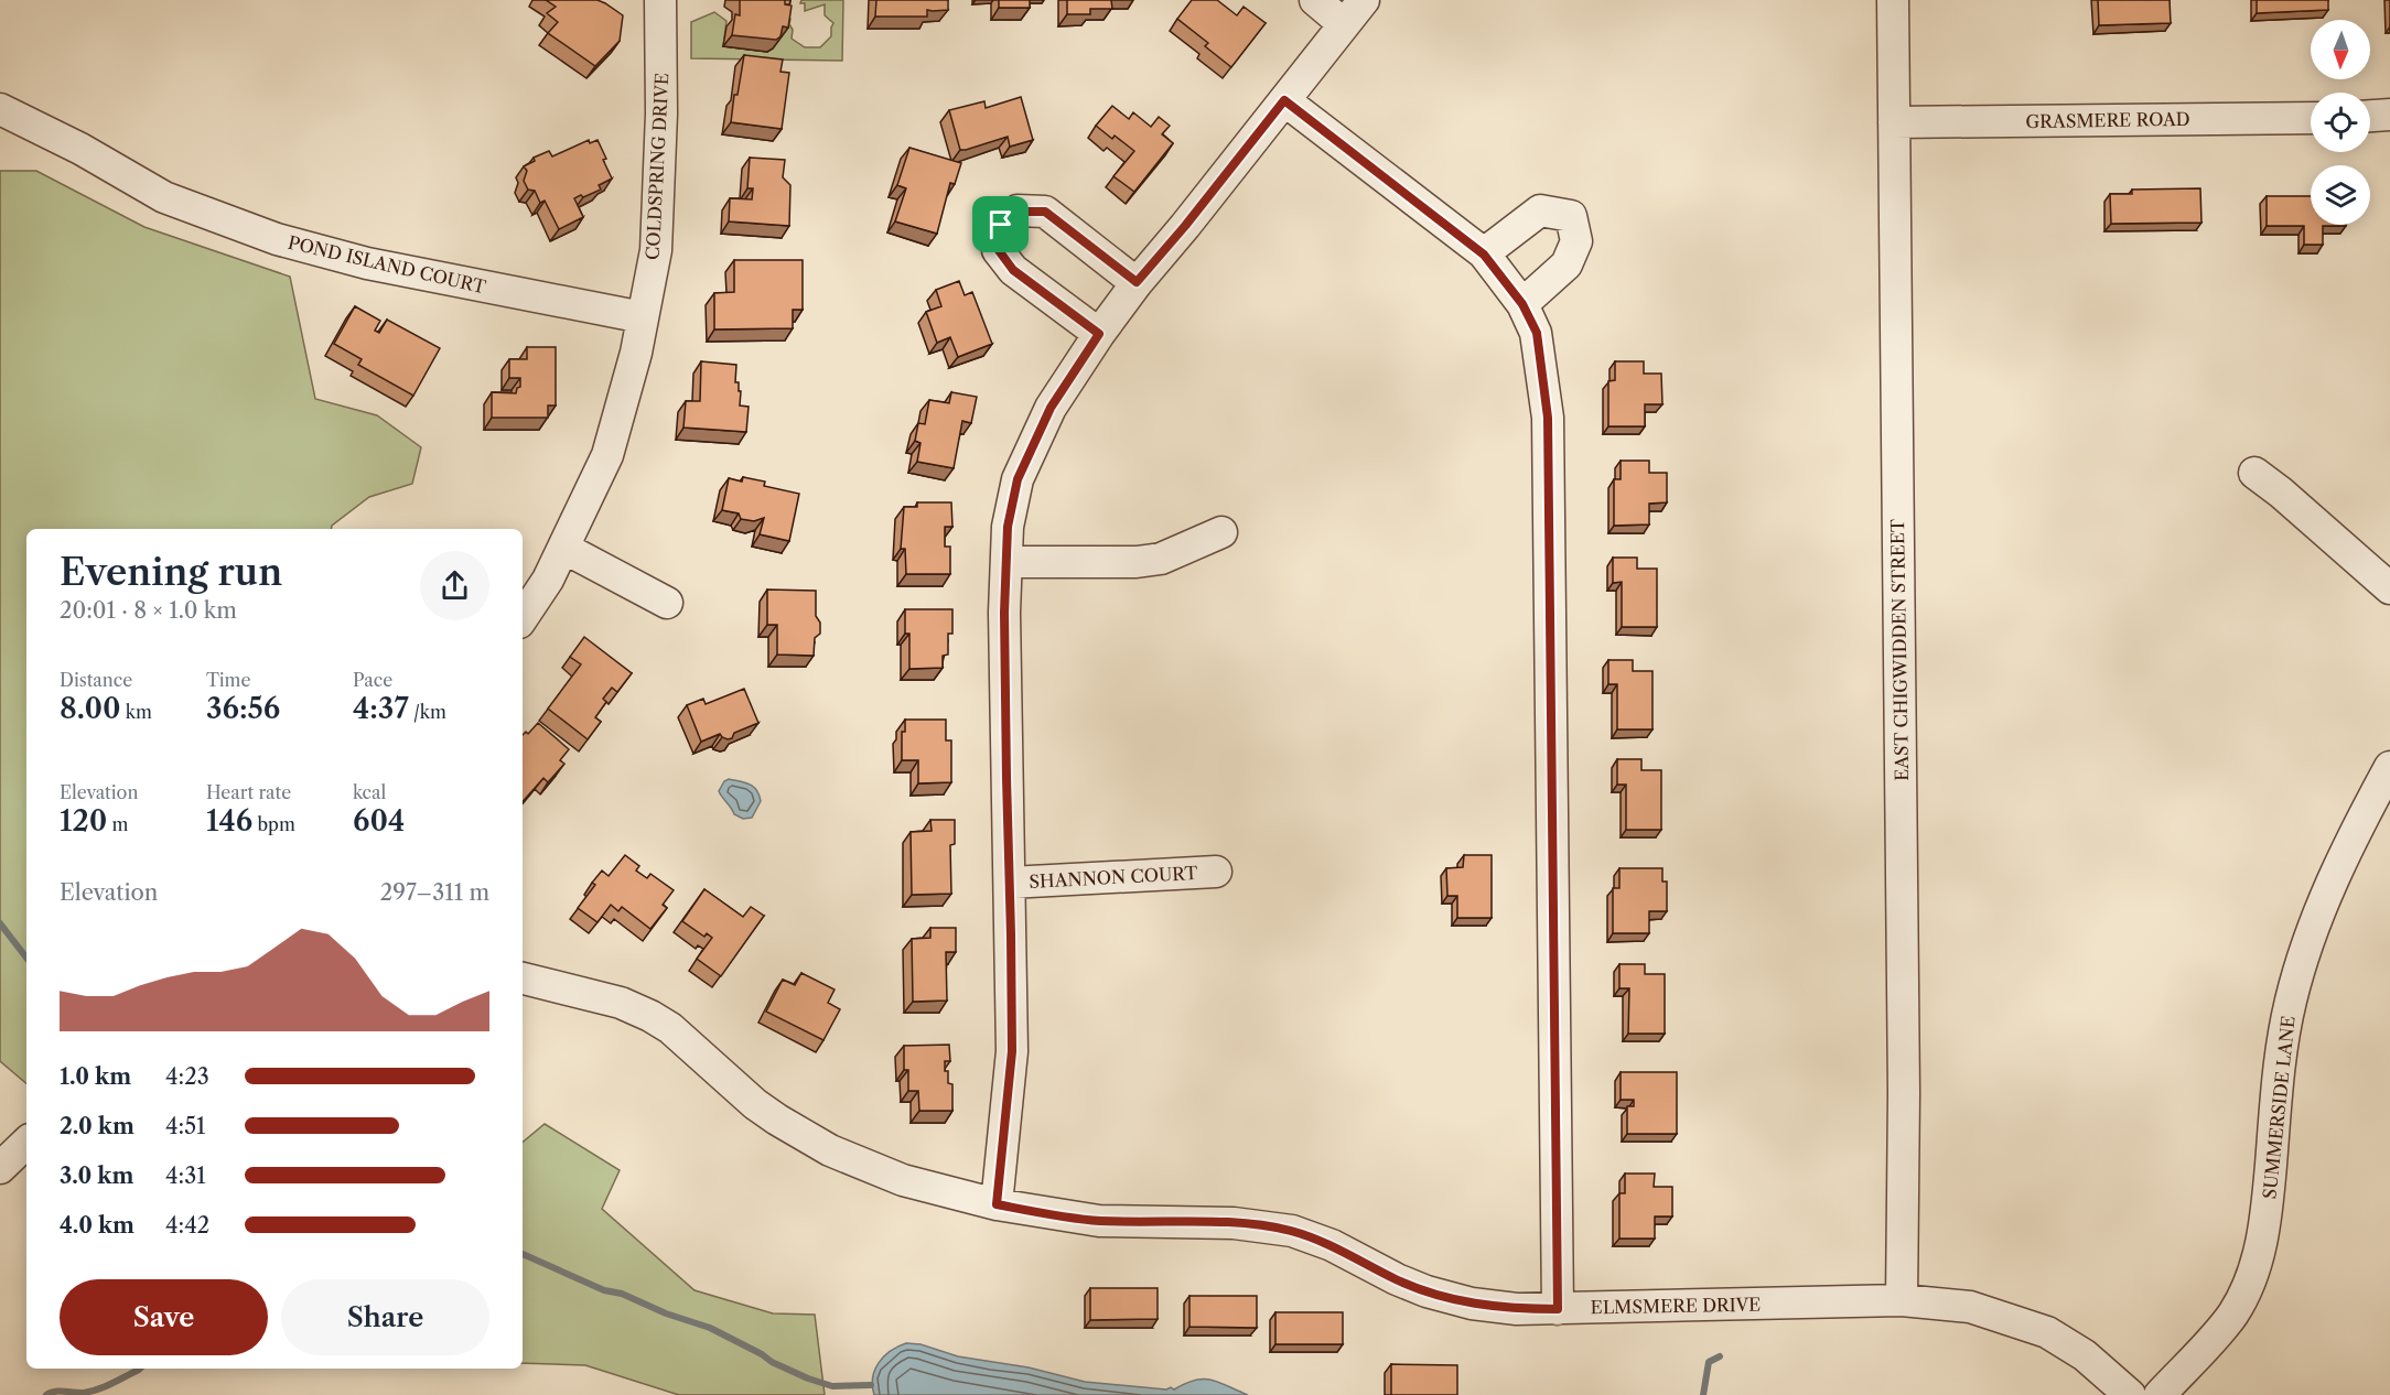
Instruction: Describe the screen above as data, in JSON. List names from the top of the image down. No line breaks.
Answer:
{"streets":{"street":["GRASMERE ROAD","COLDSPRING DRIVE","POND ISLAND COURT","EAST CHIGWIDDEN STREET","SHANNON COURT","SUMMERSIDE LANE","ELMSMERE DRIVE"]},"crossings":[["GRASMERE ROAD","EAST CHIGWIDDEN STREET"],["COLDSPRING DRIVE","POND ISLAND COURT"],["EAST CHIGWIDDEN STREET","ELMSMERE DRIVE"]],"north":"bottom","page":{"heading":["Evening run","20:01 · 8 × 1.0 km"],"stats":[["Distance","8.00 km"],["Time","36:56"],["Pace","4:37 /km"],["Elevation","120 m"],["Heart rate","146 bpm"],["kcal","604"]],"chart":["Elevation","297–311 m"],"list":[{"name":"1.0 km","note":"4:23"},{"name":"2.0 km","note":"4:51"},{"name":"3.0 km","note":"4:31"},{"name":"4.0 km","note":"4:42"}],"buttons":["Save","Share"]}}
